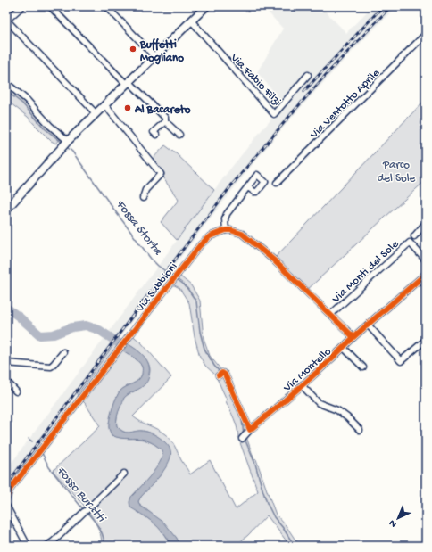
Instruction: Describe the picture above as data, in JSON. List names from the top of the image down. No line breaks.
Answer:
{"streets":{"street":["Via Fabio Filzi","Via Ventotto Aprile","Via Monti del Sole","Via Sabbioni","Via Montello"]},"water":["Fossa Storta","Fosso Buratti"],"parks":["Parco del Sole"],"places":["Buffetti Mogliano","Al Bacareto"],"north":"bottom left"}
